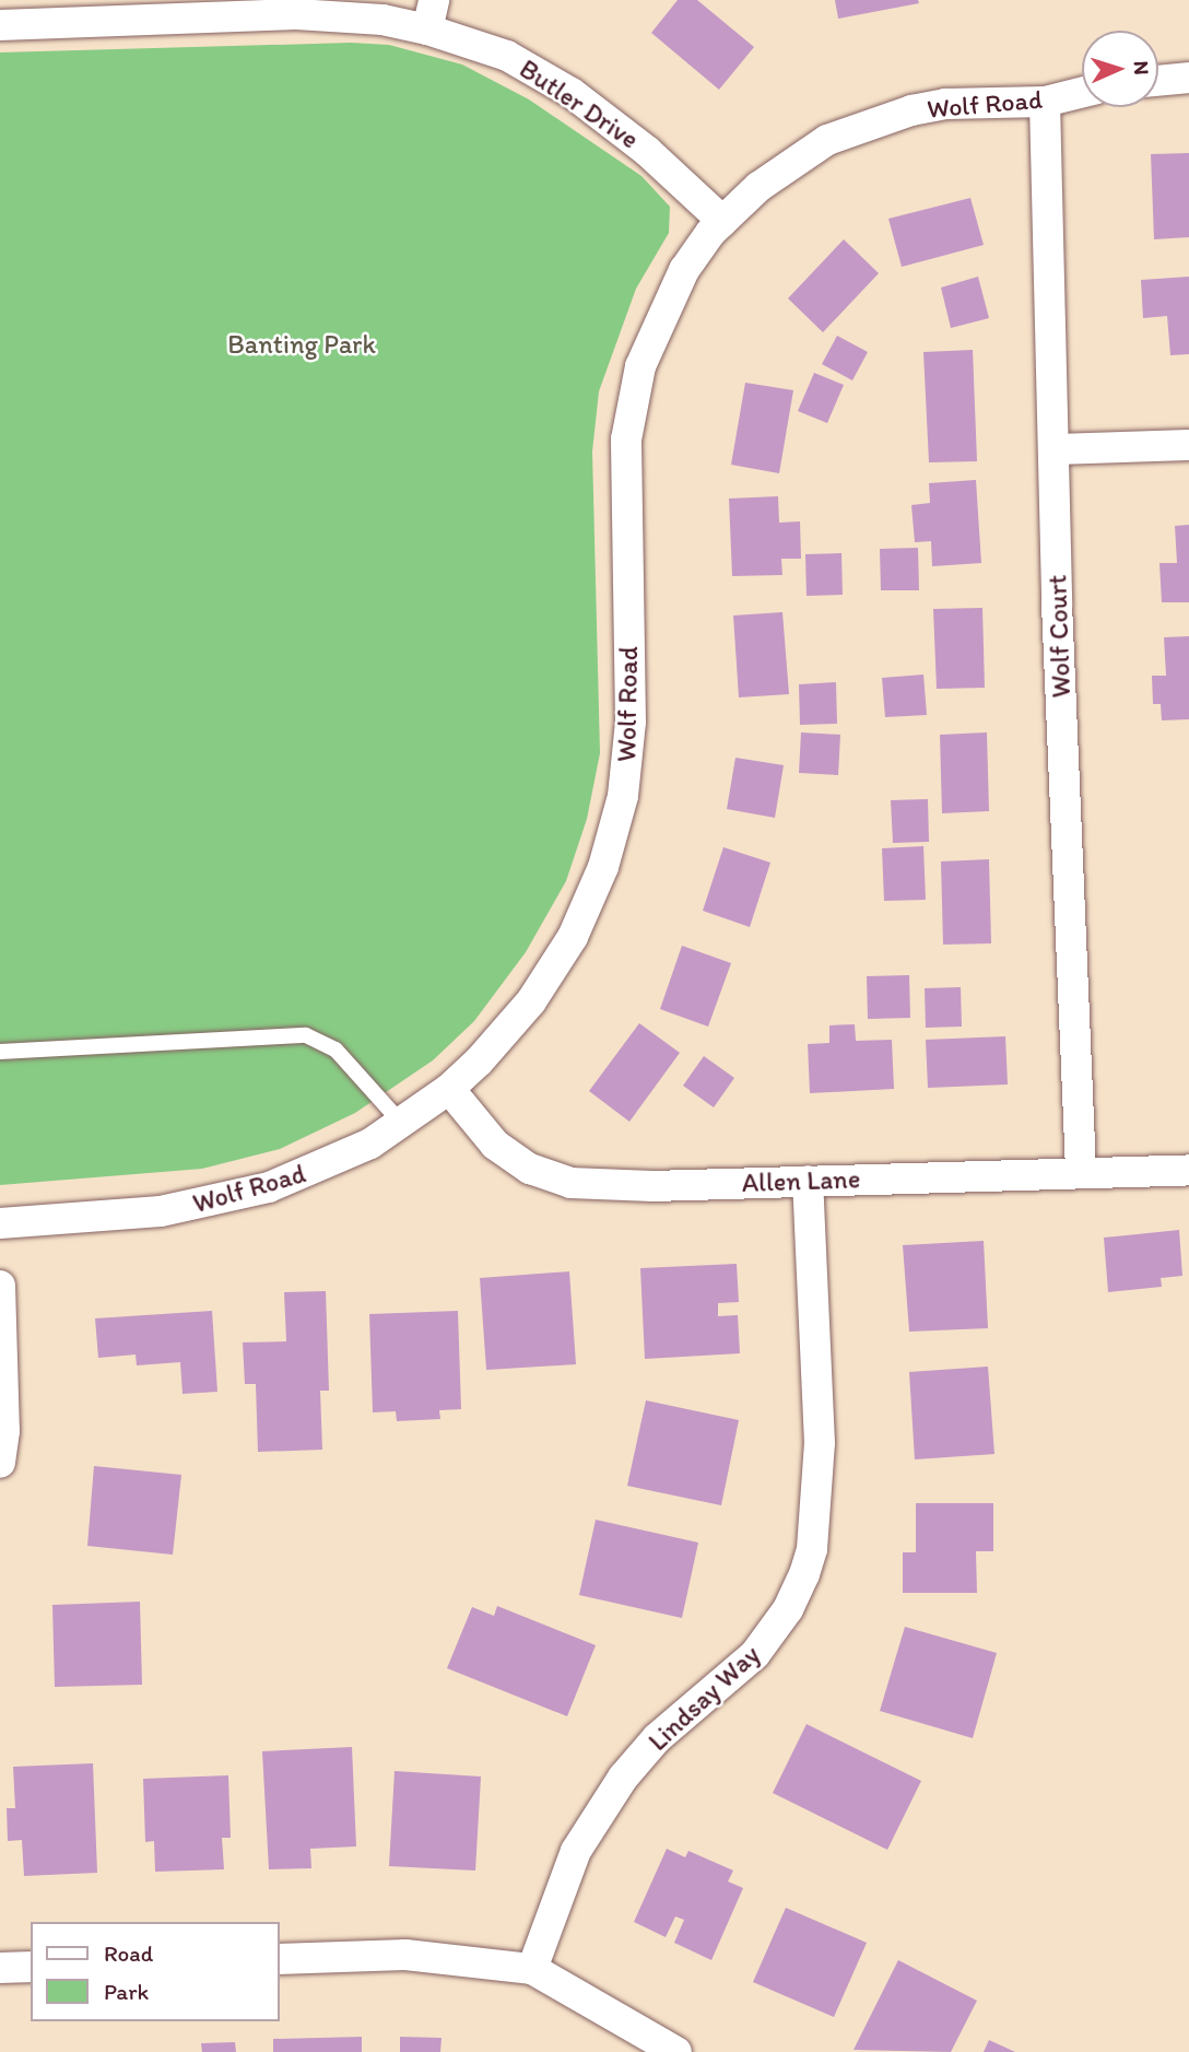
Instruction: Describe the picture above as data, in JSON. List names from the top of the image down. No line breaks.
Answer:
{"streets":{"street":["Butler Drive","Wolf Road","Wolf Court","Allen Lane","Lindsay Way"]},"crossings":[["Butler Drive","Wolf Road"],["Wolf Road","Wolf Court"],["Wolf Road","Allen Lane"],["Wolf Court","Allen Lane"],["Allen Lane","Lindsay Way"]],"parks":["Banting Park"],"legend":["Road","Park"],"north":"right"}
